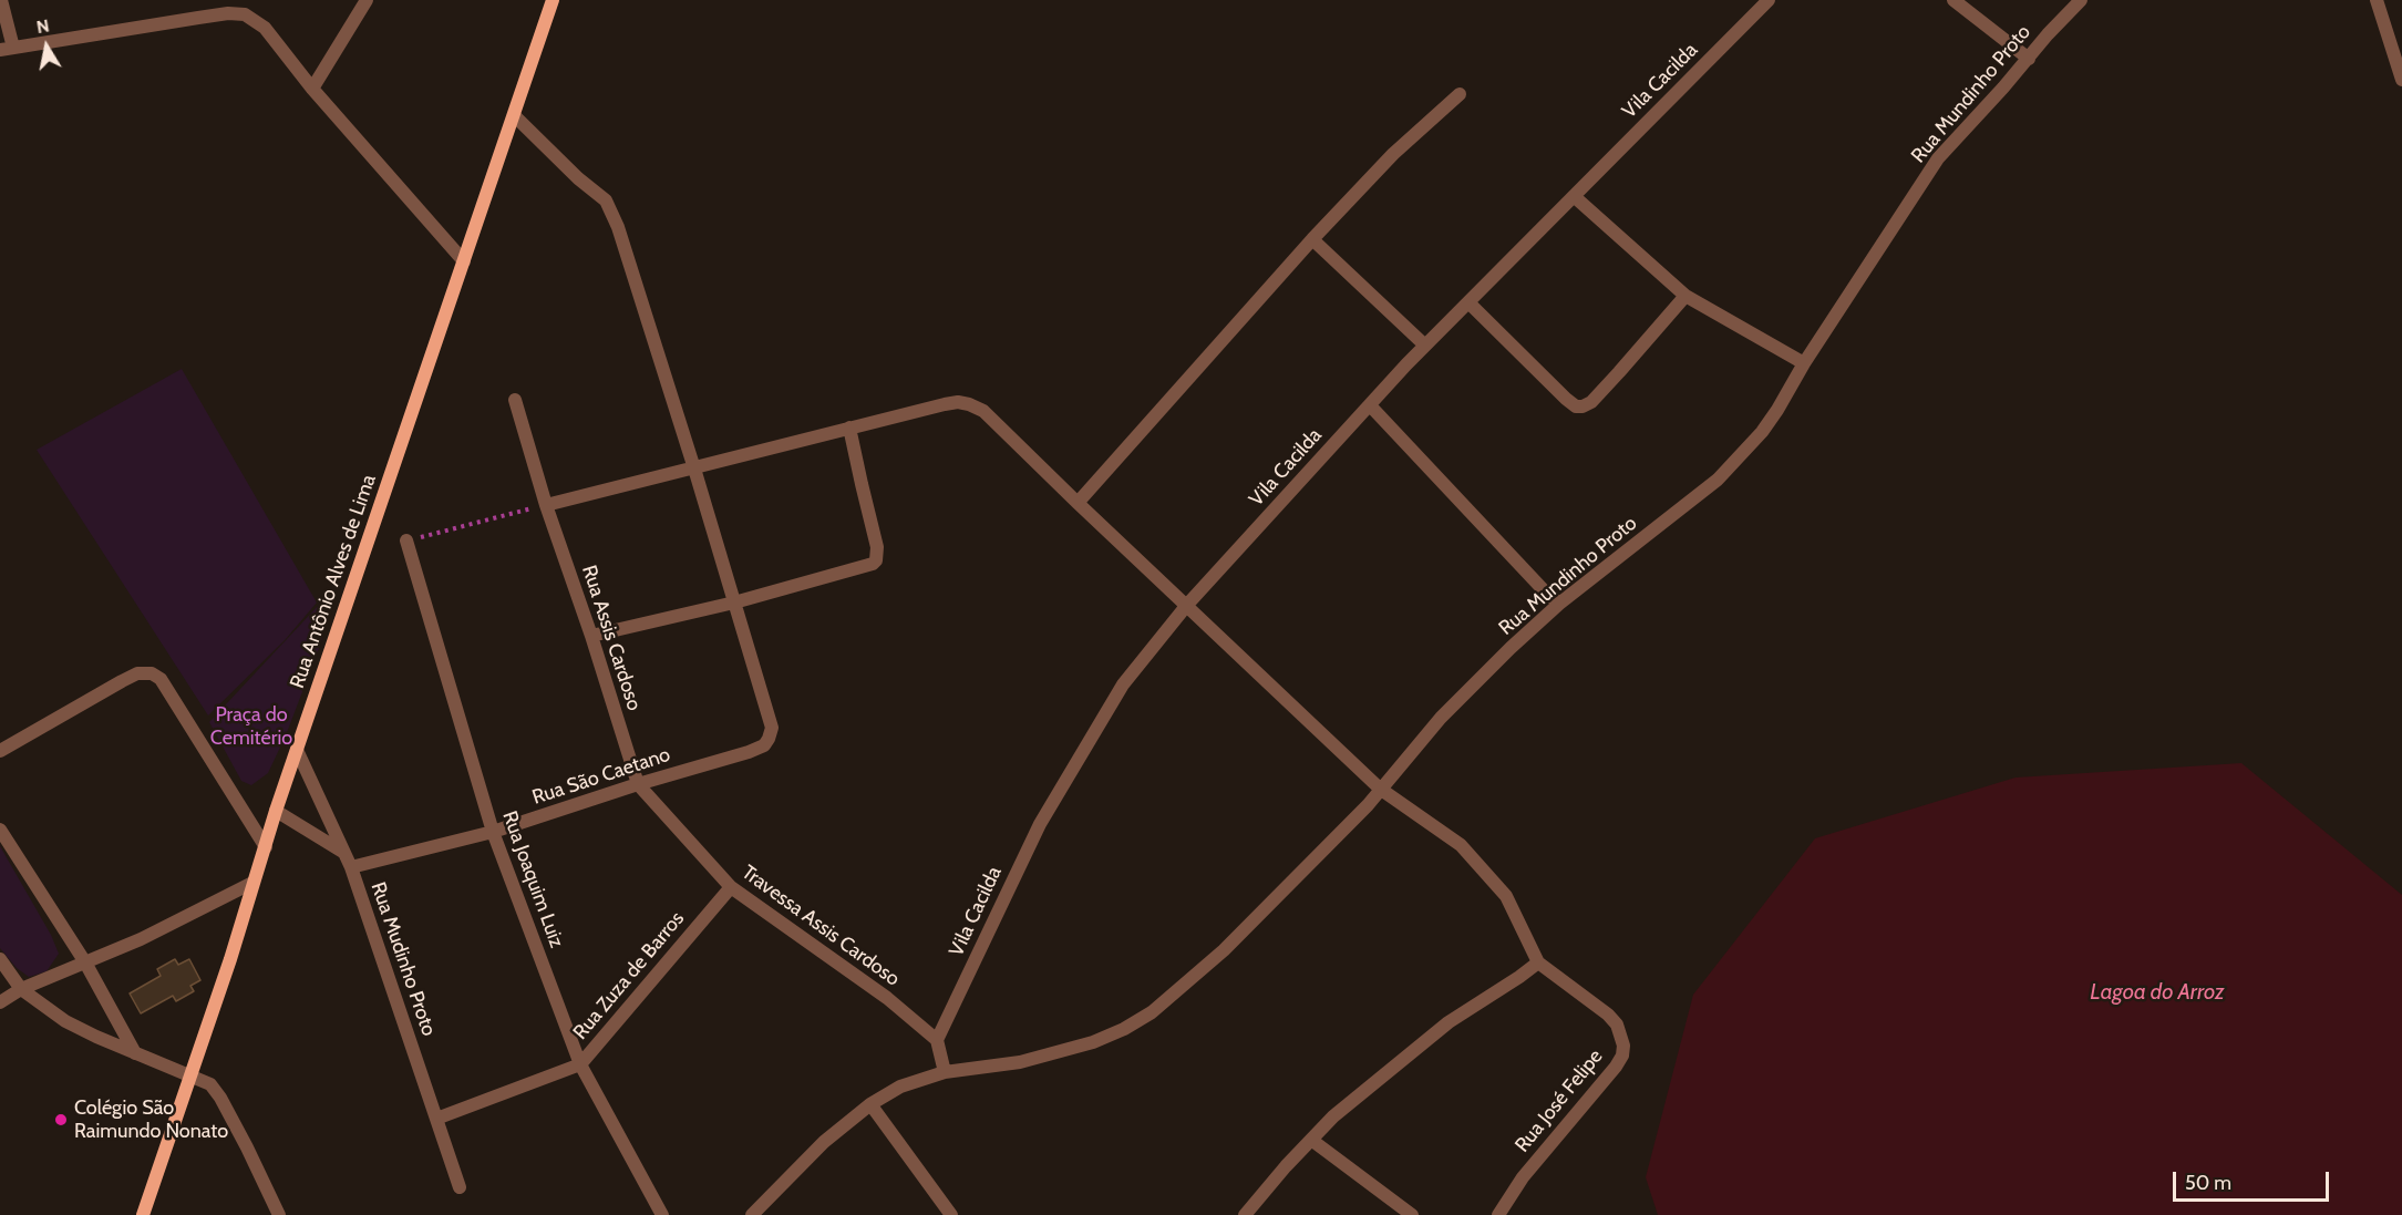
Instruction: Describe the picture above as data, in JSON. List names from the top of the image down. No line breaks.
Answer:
{"streets":{"main road":["Rua Antônio Alves de Lima"],"street":["Vila Cacilda","Rua Mundinho Proto","Rua Assis Cardoso","Rua São Caetano","Rua Joaquim Luiz","Travessa Assis Cardoso","Rua Mudinho Proto","Rua Zuza de Barros","Rua José Felipe"]},"crossings":[["Vila Cacilda","Travessa Assis Cardoso"],["Rua Antônio Alves de Lima","Rua Mudinho Proto"],["Rua Assis Cardoso","Rua São Caetano"],["Rua Assis Cardoso","Travessa Assis Cardoso"],["Rua São Caetano","Rua Joaquim Luiz"],["Rua São Caetano","Travessa Assis Cardoso"],["Rua São Caetano","Rua Mudinho Proto"],["Rua Joaquim Luiz","Rua Zuza de Barros"],["Travessa Assis Cardoso","Rua Zuza de Barros"],["Rua Mudinho Proto","Rua Zuza de Barros"]],"water":["Lagoa do Arroz"],"parks":["Praça do Cemitério"],"places":["Colégio São Raimundo Nonato"],"scale_bar":"50 m","north":"top"}
